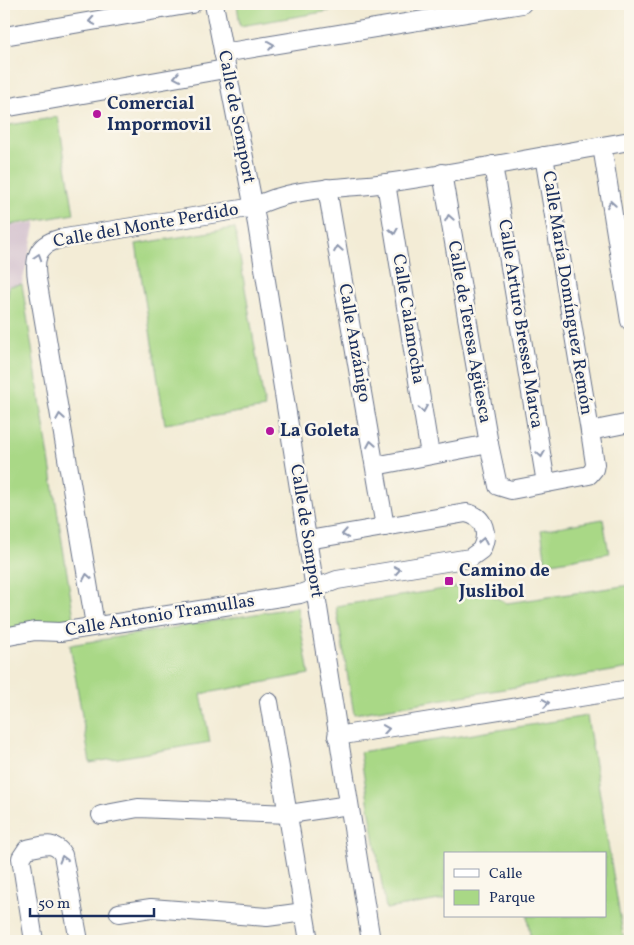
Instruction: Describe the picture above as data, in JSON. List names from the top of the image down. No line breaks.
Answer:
{"streets":{"street":["Calle de Somport","Calle del Monte Perdido","Calle María Domínguez Remón","Calle Calamocha","Calle Arturo Bressel Marca","Calle de Teresa Agüesca","Calle Anzánigo","Calle Antonio Tramullas"]},"crossings":[["Calle de Somport","Calle del Monte Perdido"],["Calle de Somport","Calle Antonio Tramullas"],["Calle del Monte Perdido","Calle María Domínguez Remón"],["Calle del Monte Perdido","Calle Calamocha"],["Calle del Monte Perdido","Calle Arturo Bressel Marca"],["Calle del Monte Perdido","Calle de Teresa Agüesca"],["Calle del Monte Perdido","Calle Anzánigo"],["Calle del Monte Perdido","Calle Antonio Tramullas"],["Calle Arturo Bressel Marca","Calle de Teresa Agüesca"],["Calle Anzánigo","Calle Antonio Tramullas"]],"one_way":["Calle Calamocha","Calle de Teresa Agüesca","Calle Anzánigo"],"places":{"other":["Comercial Impormovil","La Goleta"],"transit":["Camino de Juslibol"]},"legend":["Calle","Parque"],"scale_bar":"50 m"}
